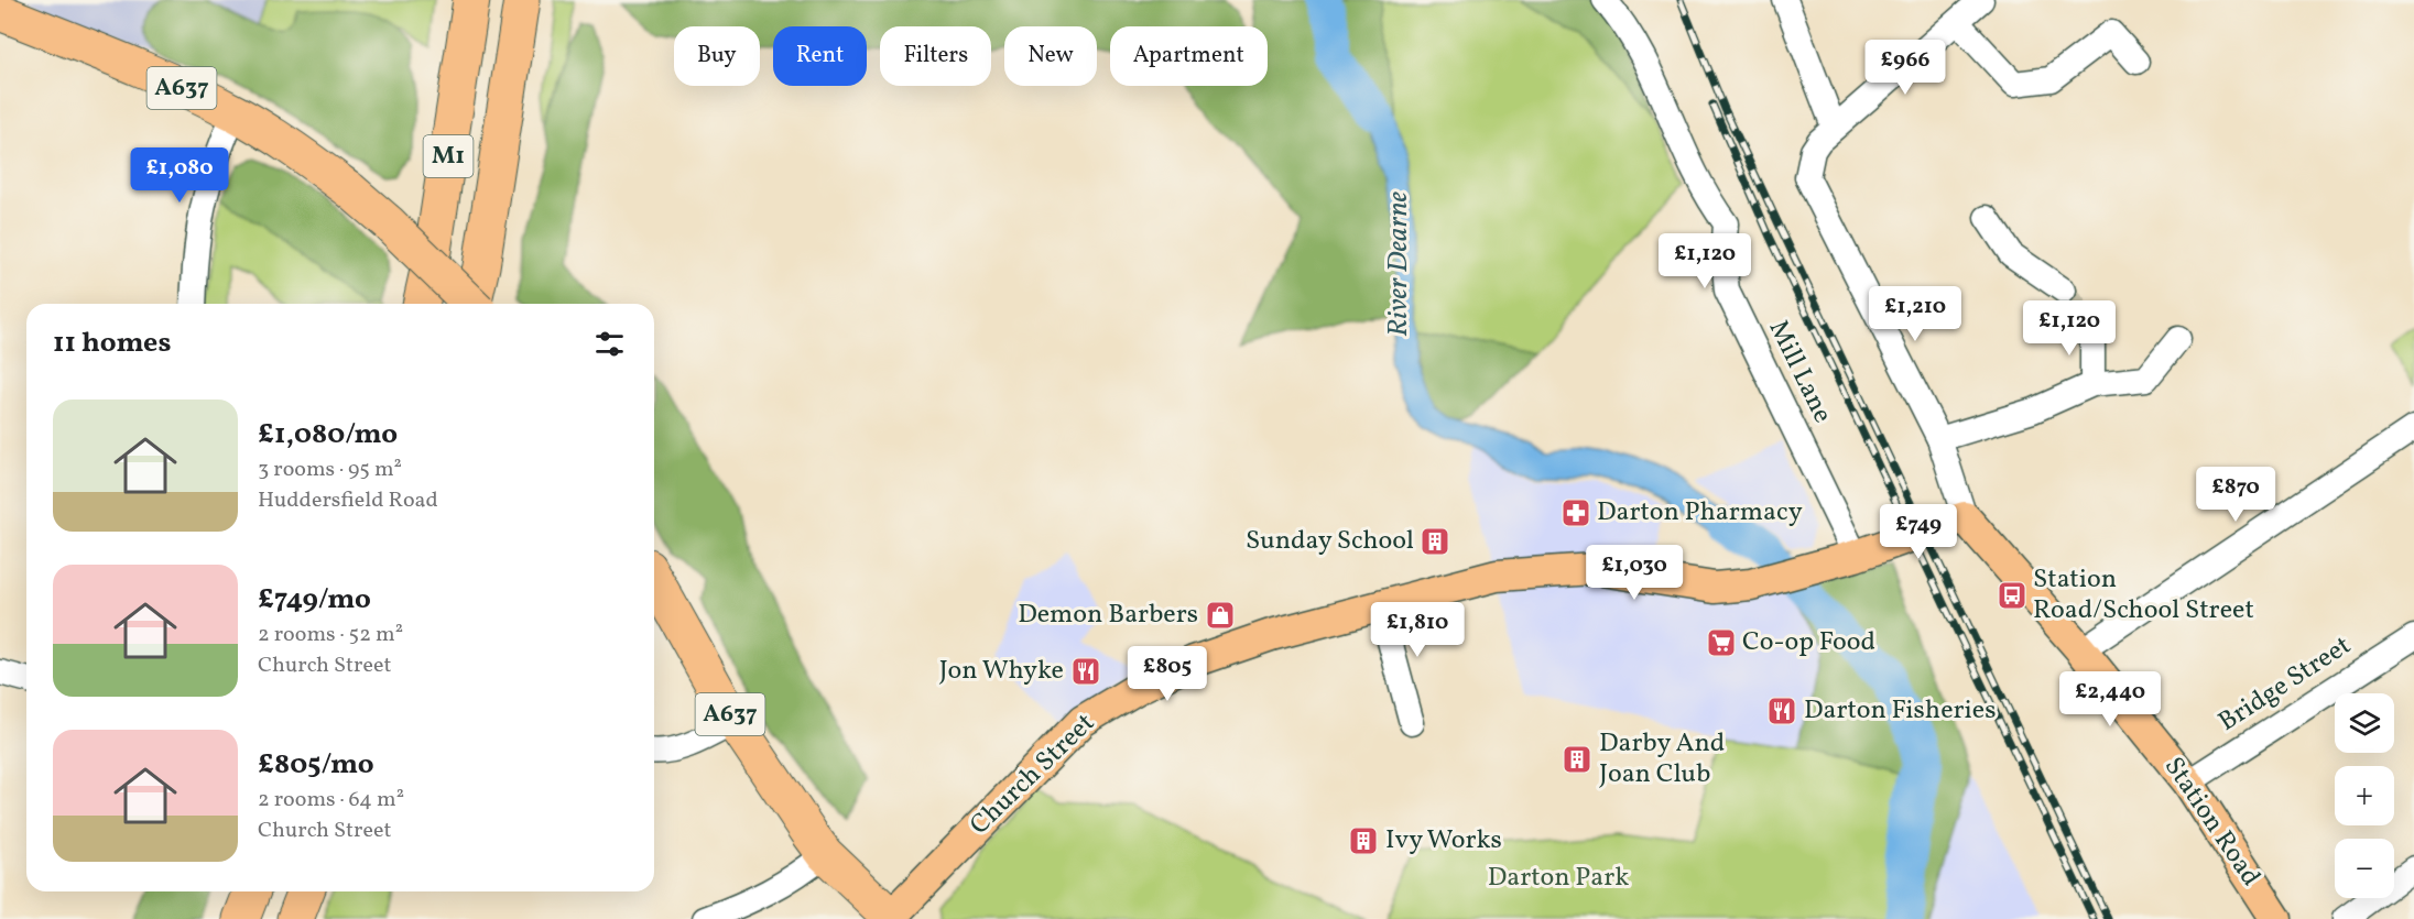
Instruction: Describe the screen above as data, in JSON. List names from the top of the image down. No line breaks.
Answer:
{"streets":{"highway":["A637","M1"],"main road":["Church Street","Station Road"],"street":["Mill Lane","Bridge Street"]},"crossings":[["A637","Church Street"],["Mill Lane","Church Street"],["Bridge Street","Station Road"],["Church Street","Station Road"]],"water":["River Dearne"],"parks":["Darton Park"],"places":{"pharmacy":["Darton Pharmacy"],"building":["Sunday School","Darby And Joan Club","Ivy Works"],"bus stop":["Station Road/School Street"],"shop":["Demon Barbers"],"supermarket":["Co-op Food"],"restaurant":["Jon Whyke","Darton Fisheries"]},"page":{"chip":["Buy","Rent","Filters","New","Apartment"],"price":["£966","£1,080","£1,120","£1,210","£1,120","£870","£749","£1,030","£1,810","£805","£2,440"],"heading":"11 homes","list":[{"name":"£1,080/mo","note":"3 rooms · 95 m² · Huddersfield Road"},{"name":"£749/mo","note":"2 rooms · 52 m² · Church Street"},{"name":"£805/mo","note":"2 rooms · 64 m² · Church Street"}],"map_buttons":["+","−"]}}
